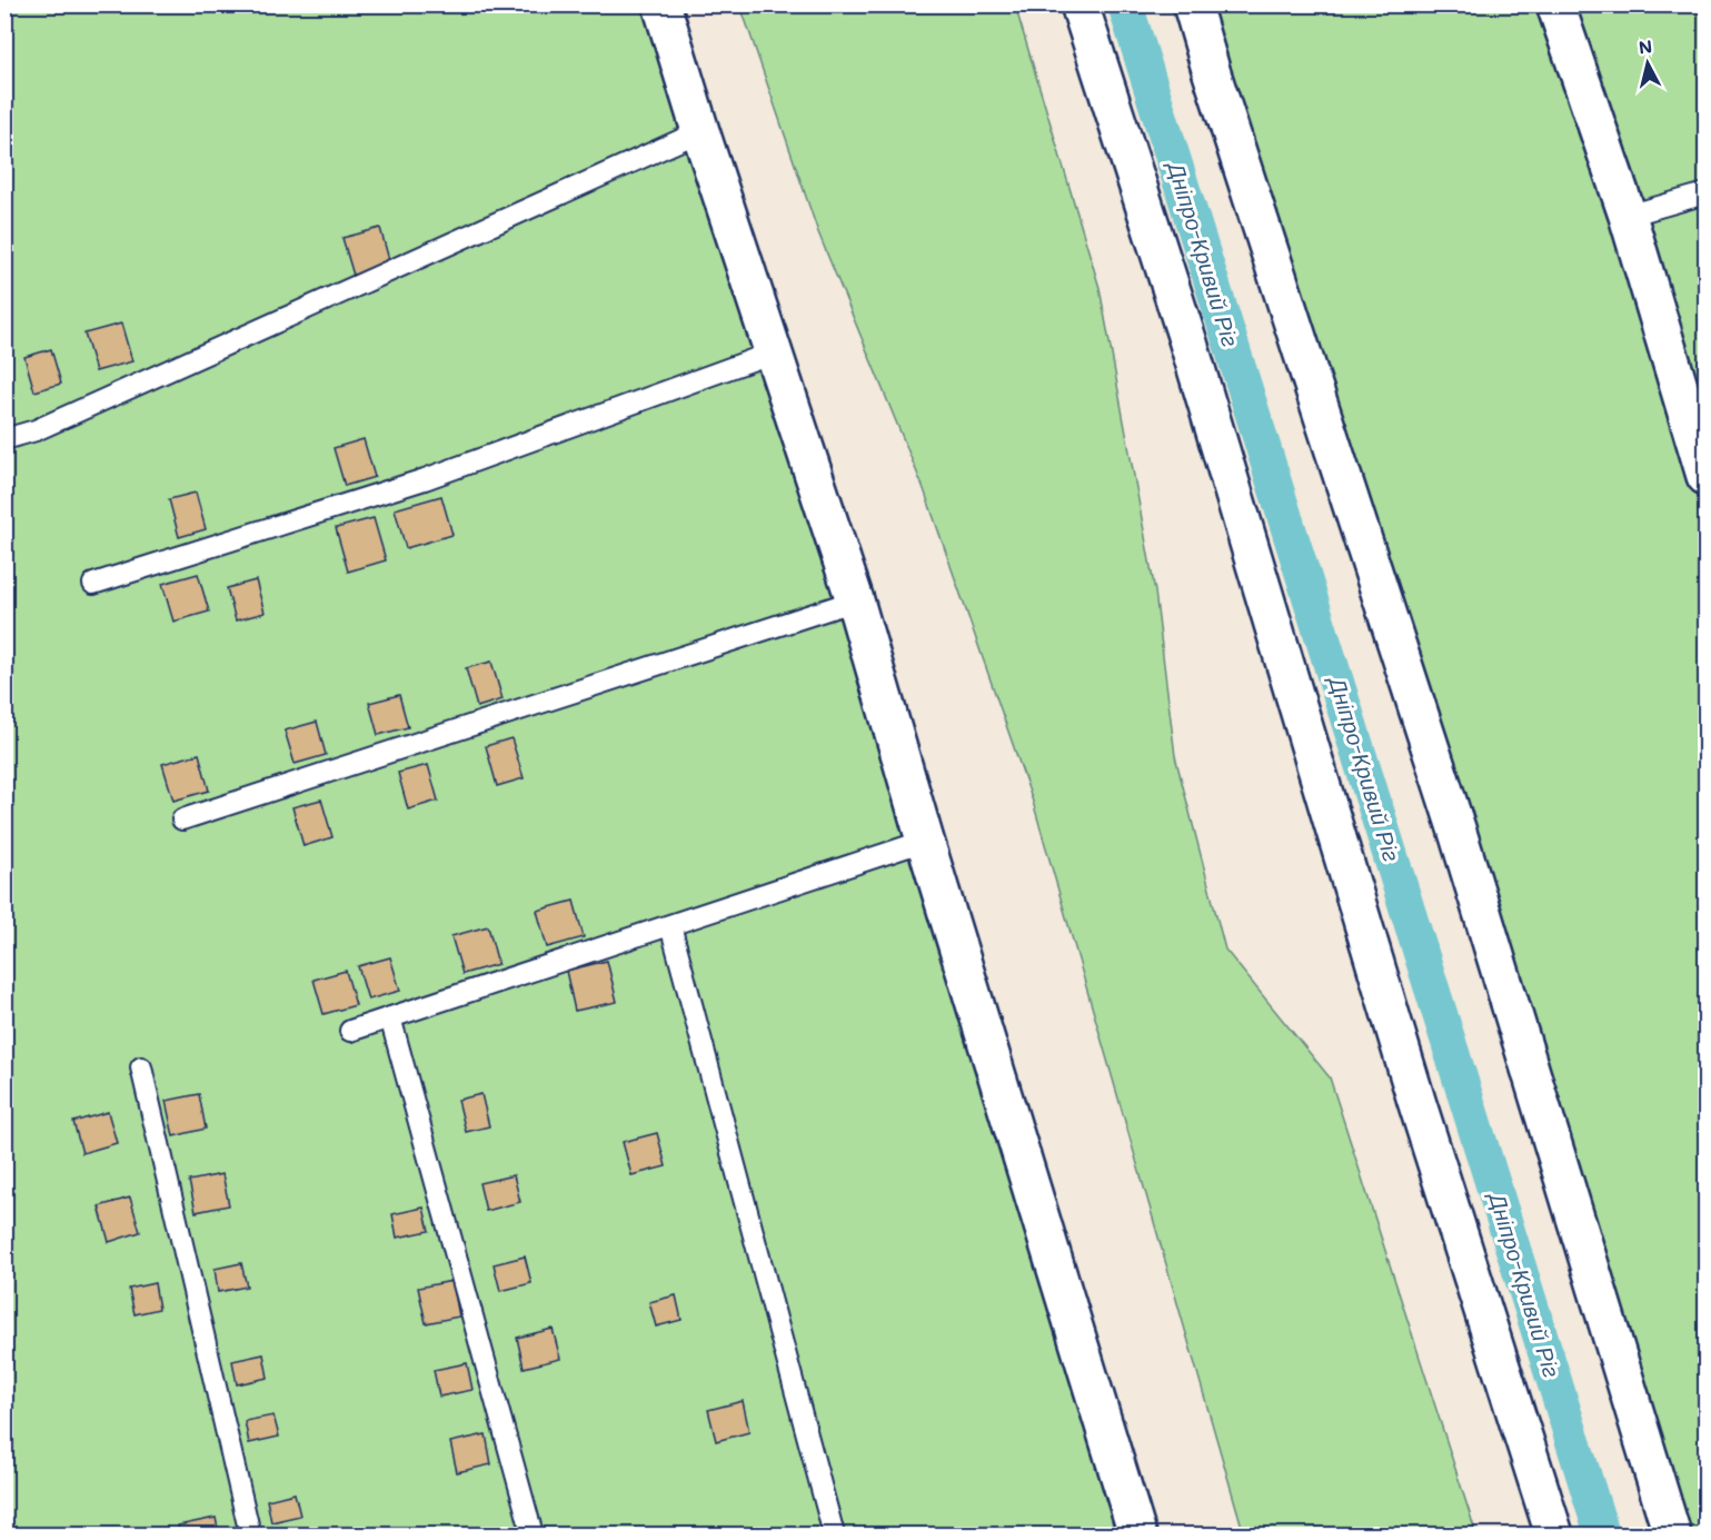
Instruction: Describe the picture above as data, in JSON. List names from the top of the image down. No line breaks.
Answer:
{"water":["Дніпро-Кривий Ріг"],"north":"top"}
